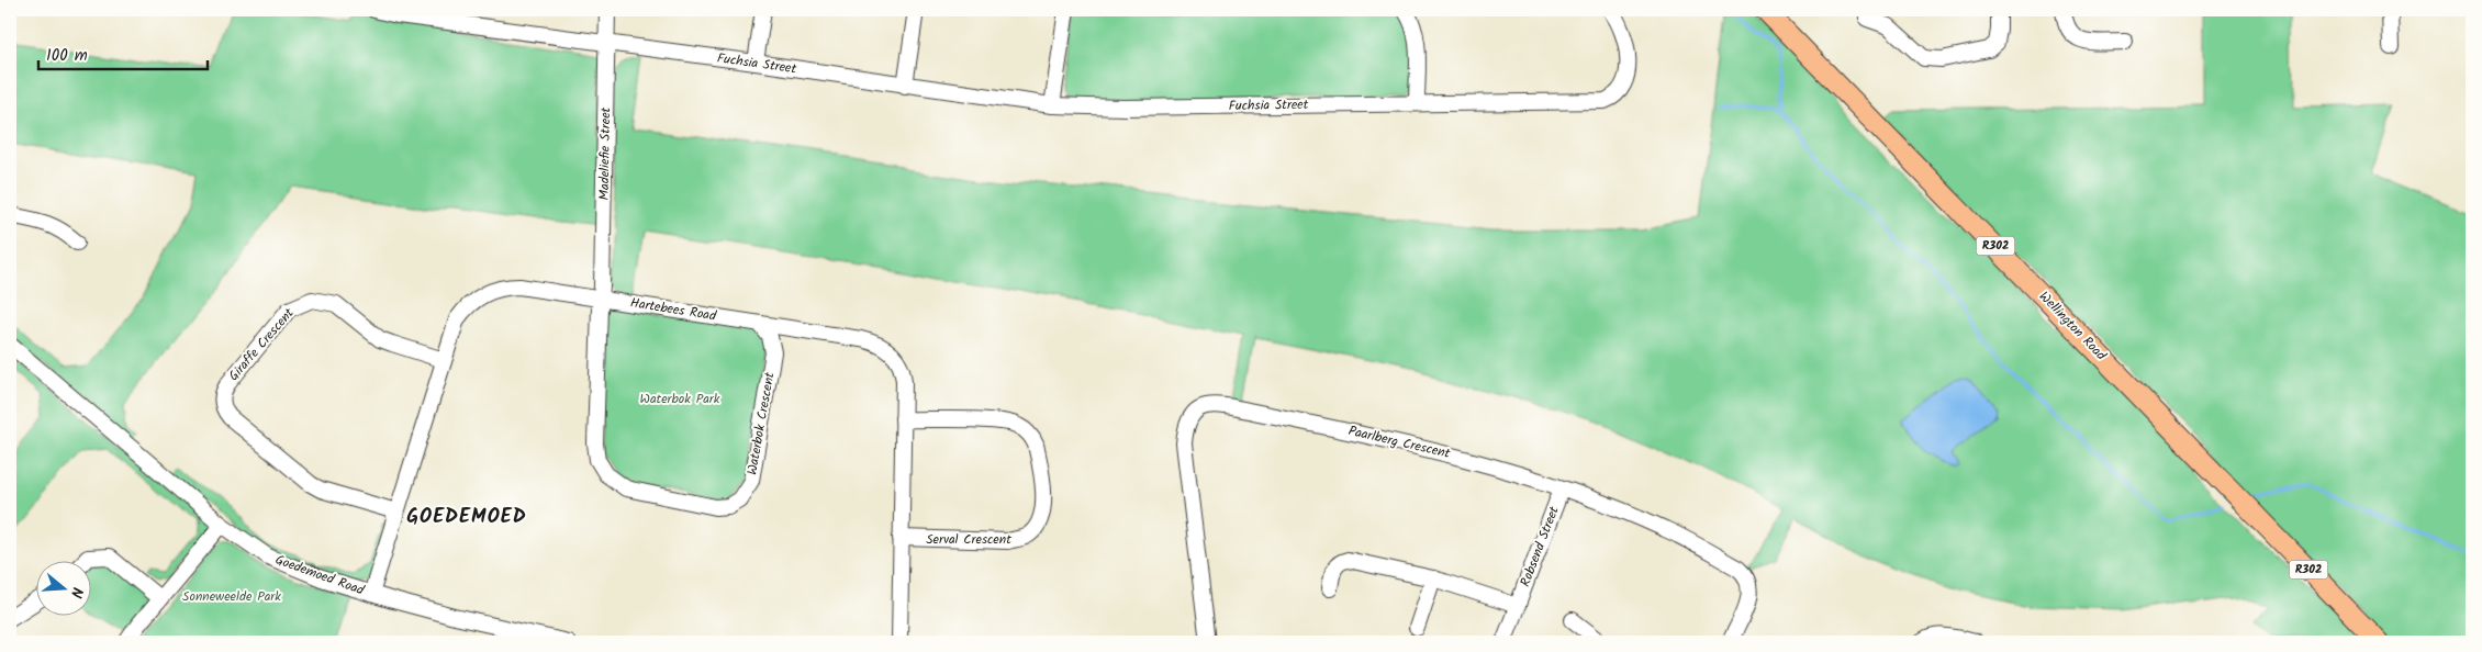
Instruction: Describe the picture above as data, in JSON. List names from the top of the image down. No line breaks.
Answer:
{"streets":{"main road":["R302","Wellington Road"],"street":["Fuchsia Street","Madeliefie Street","Hartebees Road","Giraffe Crescent","Waterbok Crescent","Paarlberg Crescent","Serval Crescent","Robsend Street","Goedemoed Road"]},"crossings":[["Fuchsia Street","Madeliefie Street"],["Madeliefie Street","Hartebees Road"],["Madeliefie Street","Waterbok Crescent"],["Hartebees Road","Giraffe Crescent"],["Hartebees Road","Waterbok Crescent"],["Hartebees Road","Serval Crescent"],["Hartebees Road","Goedemoed Road"],["Paarlberg Crescent","Robsend Street"]],"districts":["GOEDEMOED"],"parks":["Waterbok Park","Sonneweelde Park"],"scale_bar":"100 m","north":"right"}
